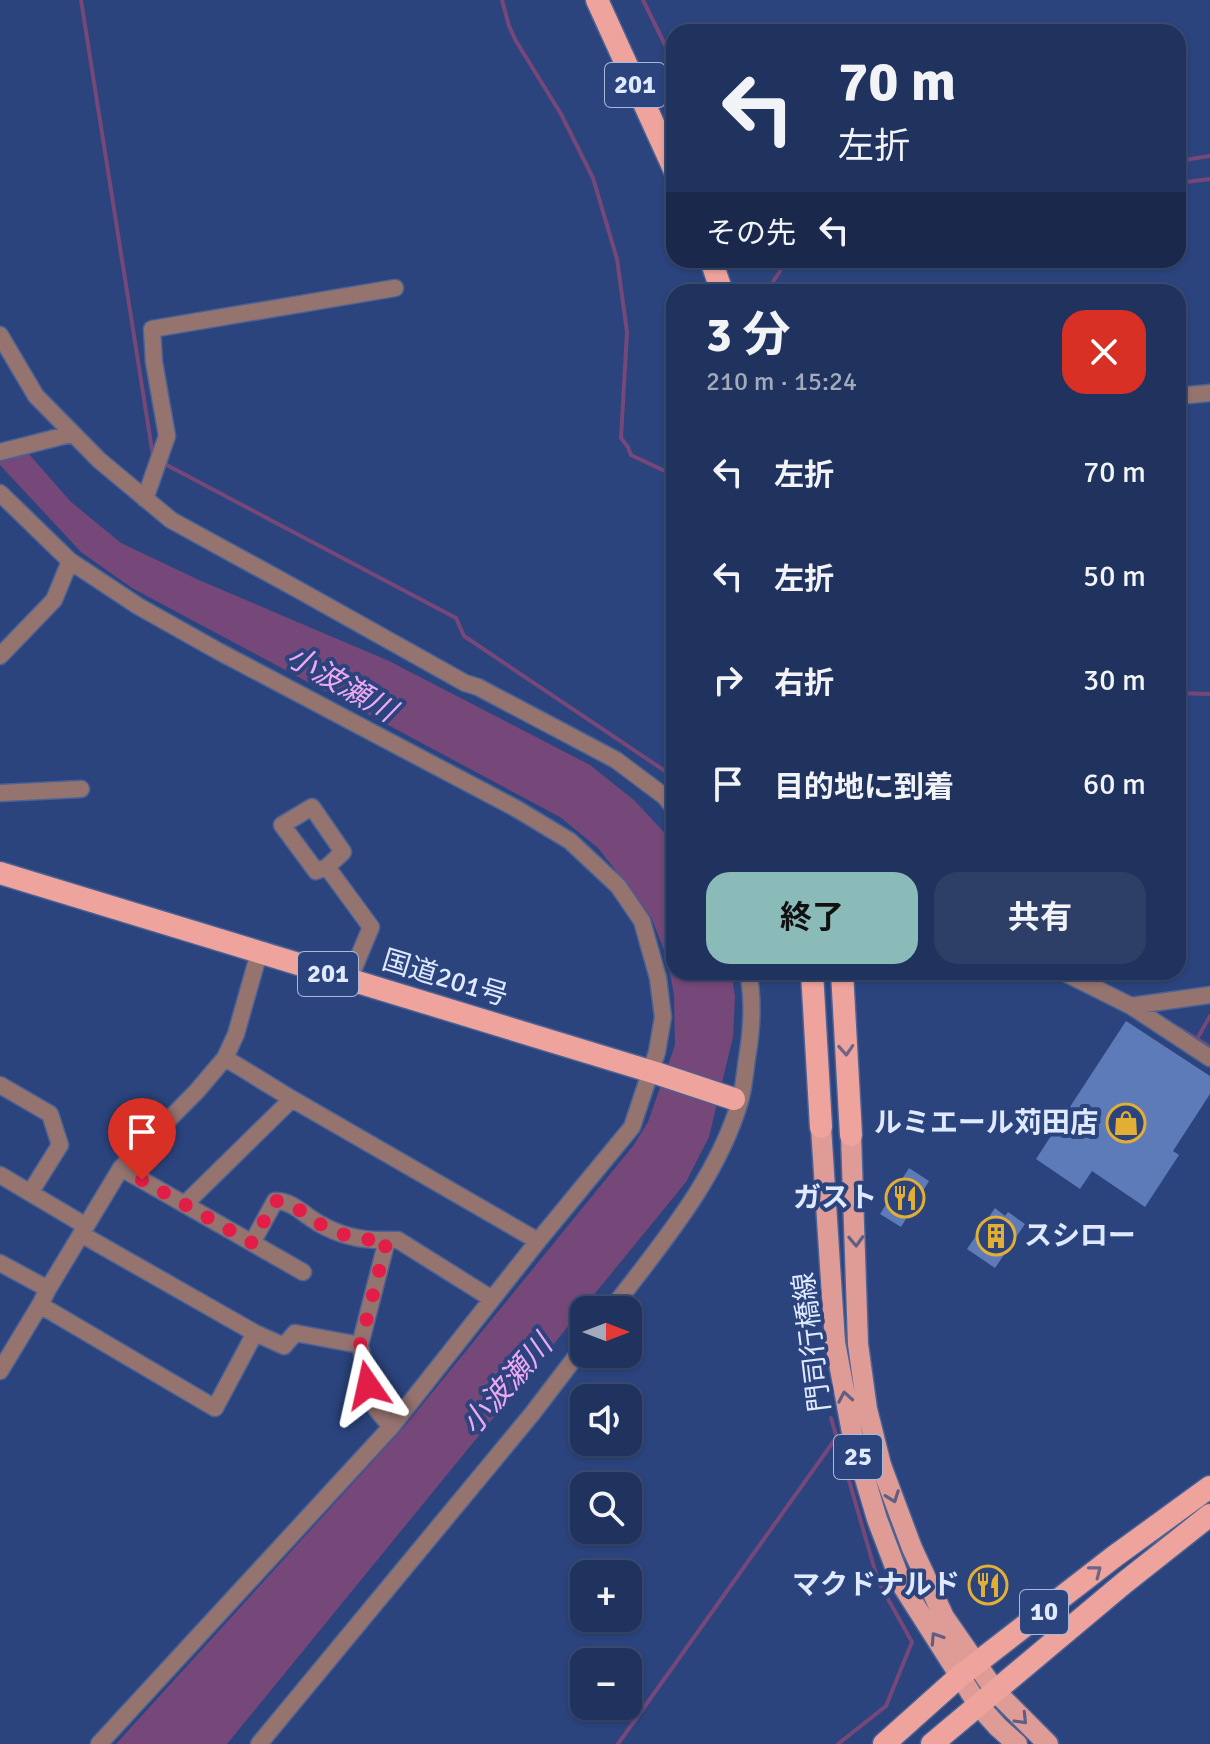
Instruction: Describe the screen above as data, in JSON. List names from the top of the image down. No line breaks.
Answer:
{"streets":{"highway":["201","国道201号","10"],"main road":["門司行橋線","25"]},"crossings":[["門司行橋線","10"]],"water":["小波瀬川"],"places":{"shop":["ルミエール苅田店"],"restaurant":["ガスト","マクドナルド"],"building":["スシロー"]},"north":"right","page":{"turn":["70 m","左折"],"then":"その先","heading":["3 分","210 m · 15:24"],"list":[{"name":"左折","value":"70 m"},{"name":"左折","value":"50 m"},{"name":"右折","value":"30 m"},{"name":"目的地に到着","value":"60 m"}],"buttons":["終了","共有"],"map_buttons":["+","−"]}}
